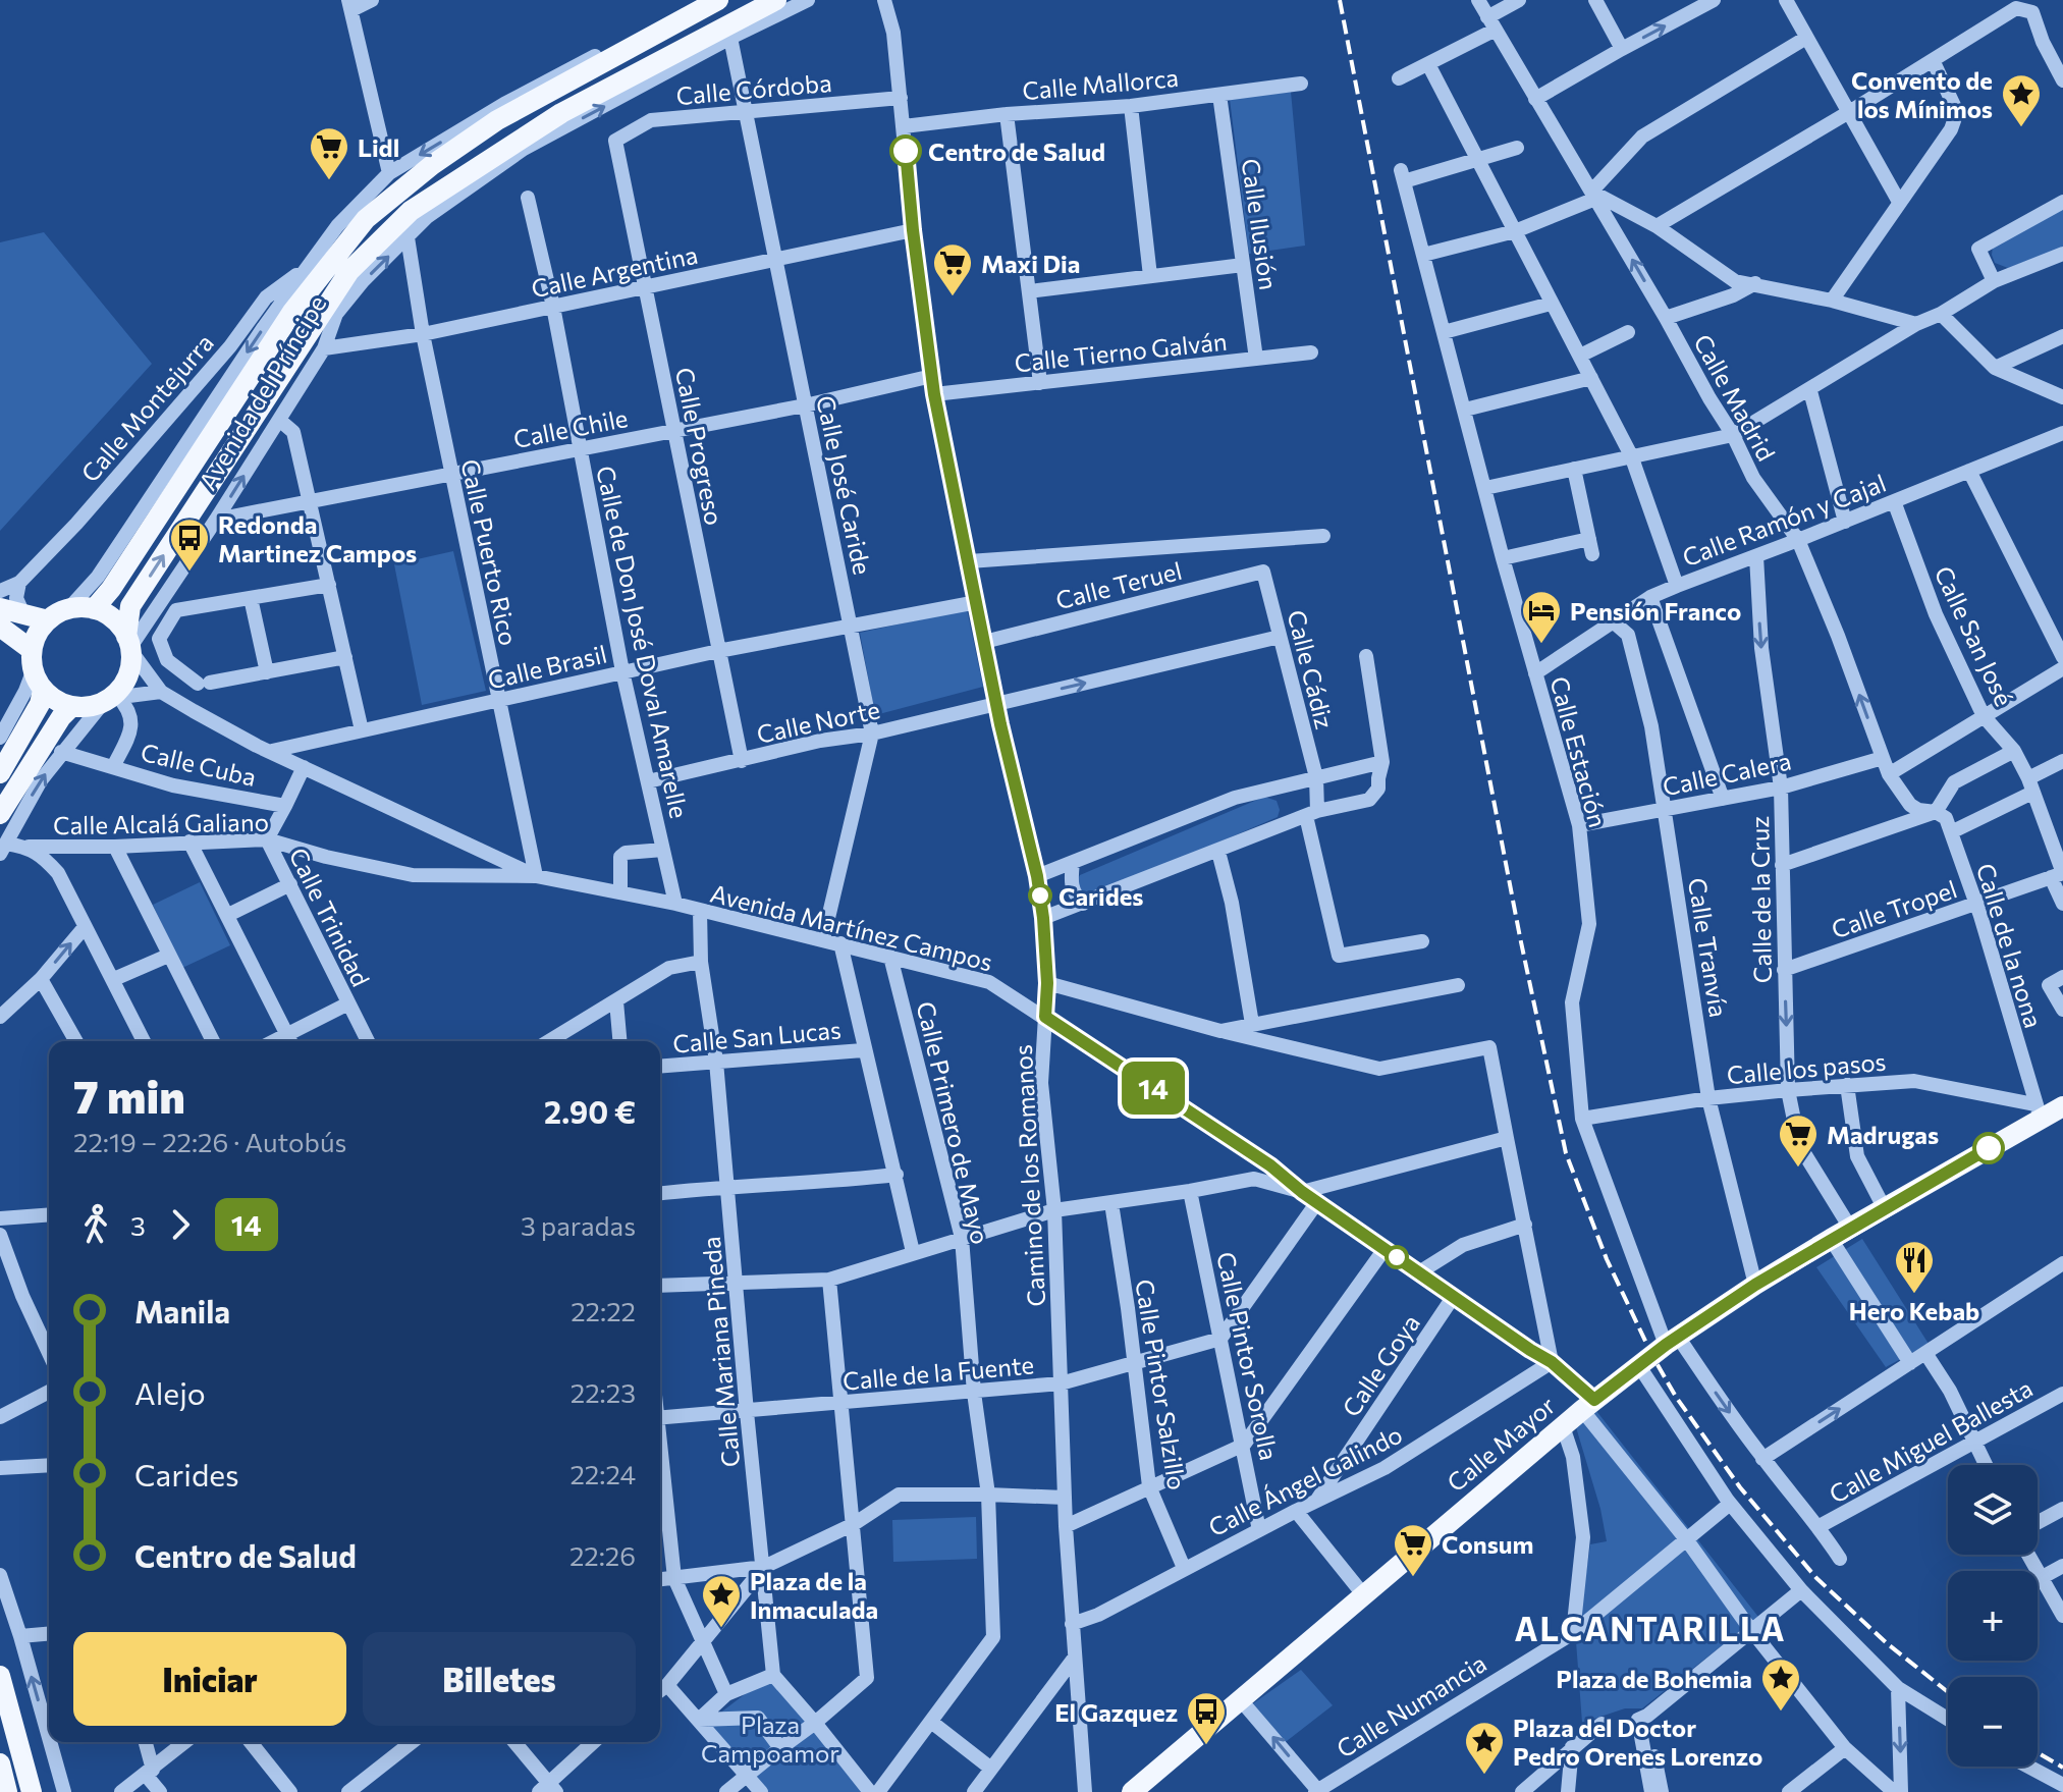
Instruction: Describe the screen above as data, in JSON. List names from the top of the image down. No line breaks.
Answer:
{"streets":{"main road":["Avenida del Príncipe","Calle Mayor"],"street":["Calle Mallorca","Calle Córdoba","Calle Ilusión","Calle Argentina","Calle Tierno Galván","Calle Madrid","Calle Montejurra","Calle Chile","Calle Progreso","Calle José Caride","Calle Ramón y Cajal","Calle Puerto Rico","Calle Teruel","Calle San José","Calle de Don José Doval Amarelle","Calle Brasil","Calle Cádiz","Calle Norte","Calle Estación","Calle Cuba","Calle Calera","Calle Alcalá Galiano","Calle de la Cruz","Calle Tropel","Calle Trinidad","Avenida Martínez Campos","Calle de la nona","Calle Tranvía","Calle San Lucas","Calle los pasos","Calle Primero de Mayo","Camino de los Romanos","Calle Mariana Pineda","Calle Pintor Sorolla","Calle Goya","Calle de la Fuente","Calle Pintor Salzillo","Calle Miguel Ballesta","Calle Ángel Galindo","Calle Numancia"]},"crossings":[["Calle Mallorca","Calle Ilusión"],["Calle Mallorca","Camino de los Romanos"],["Calle Córdoba","Calle Progreso"],["Calle Córdoba","Calle José Caride"],["Calle Córdoba","Camino de los Romanos"],["Calle Ilusión","Calle Tierno Galván"],["Calle Argentina","Avenida del Príncipe"],["Calle Argentina","Calle Progreso"],["Calle Argentina","Calle José Caride"],["Calle Argentina","Calle Puerto Rico"],["Calle Argentina","Calle de Don José Doval Amarelle"],["Calle Argentina","Camino de los Romanos"],["Calle Tierno Galván","Camino de los Romanos"],["Avenida del Príncipe","Calle Montejurra"],["Avenida del Príncipe","Calle Chile"],["Avenida del Príncipe","Calle José Caride"],["Avenida del Príncipe","Calle Puerto Rico"],["Avenida del Príncipe","Avenida Martínez Campos"],["Calle Madrid","Calle Ramón y Cajal"],["Calle Madrid","Calle Calera"],["Calle Madrid","Calle de la nona"],["Calle Chile","Calle Progreso"],["Calle Chile","Calle José Caride"],["Calle Chile","Calle Puerto Rico"],["Calle Chile","Calle de Don José Doval Amarelle"],["Calle Chile","Camino de los Romanos"],["Calle Progreso","Calle Brasil"],["Calle Progreso","Calle Norte"],["Calle José Caride","Calle Brasil"],["Calle José Caride","Calle Norte"],["Calle José Caride","Avenida Martínez Campos"],["Calle Ramón y Cajal","Calle San José"],["Calle Ramón y Cajal","Calle Estación"],["Calle Ramón y Cajal","Calle de la Cruz"],["Calle Ramón y Cajal","Calle Tranvía"],["Calle Puerto Rico","Calle Brasil"],["Calle Puerto Rico","Calle Alcalá Galiano"],["Calle Puerto Rico","Avenida Martínez Campos"],["Calle Teruel","Calle Cádiz"],["Calle Teruel","Camino de los Romanos"],["Calle San José","Calle Tropel"],["Calle de Don José Doval Amarelle","Calle Brasil"],["Calle de Don José Doval Amarelle","Calle Norte"],["Calle de Don José Doval Amarelle","Avenida Martínez Campos"],["Calle Brasil","Avenida Martínez Campos"],["Calle Brasil","Camino de los Romanos"],["Calle Cádiz","Calle Norte"],["Calle Norte","Camino de los Romanos"],["Calle Estación","Calle Calera"],["Calle Estación","Calle los pasos"],["Calle Estación","Calle Miguel Ballesta"],["Calle Estación","Calle Mayor"],["Calle Cuba","Calle Trinidad"],["Calle Cuba","Avenida Martínez Campos"],["Calle Calera","Calle de la Cruz"],["Calle Calera","Calle Tranvía"],["Calle Alcalá Galiano","Calle Trinidad"],["Calle Alcalá Galiano","Avenida Martínez Campos"],["Calle de la Cruz","Calle Tropel"],["Calle de la Cruz","Calle los pasos"],["Calle de la Cruz","Calle Mayor"],["Calle Tropel","Calle de la nona"],["Avenida Martínez Campos","Calle Primero de Mayo"],["Avenida Martínez Campos","Camino de los Romanos"],["Avenida Martínez Campos","Calle Mariana Pineda"],["Avenida Martínez Campos","Calle Goya"],["Avenida Martínez Campos","Calle Mayor"],["Avenida Martínez Campos","Calle Ángel Galindo"],["Avenida Martínez Campos","Calle Numancia"],["Calle de la nona","Calle los pasos"],["Calle de la nona","Calle Mayor"],["Calle Tranvía","Calle los pasos"],["Calle Tranvía","Calle Mayor"],["Calle San Lucas","Calle Mariana Pineda"],["Calle los pasos","Calle Mayor"],["Calle Primero de Mayo","Calle de la Fuente"],["Camino de los Romanos","Calle de la Fuente"],["Camino de los Romanos","Calle Ángel Galindo"],["Calle Mariana Pineda","Calle de la Fuente"],["Calle Pintor Sorolla","Calle de la Fuente"],["Calle Pintor Sorolla","Calle Ángel Galindo"],["Calle Goya","Calle Ángel Galindo"],["Calle de la Fuente","Calle Pintor Salzillo"],["Calle Pintor Salzillo","Calle Ángel Galindo"]],"districts":["ALCANTARILLA"],"parks":["Plaza Campoamor"],"places":{"place":["Convento de los Mínimos","Plaza de la Inmaculada","Plaza de Bohemia","Plaza del Doctor Pedro Orenes Lorenzo"],"other":["Centro de Salud","Carides"],"supermarket":["Lidl","Maxi Dia","Madrugas","Consum"],"bus stop":["Redonda Martinez Campos","El Gazquez"],"hotel":["Pensión Franco"],"restaurant":["Hero Kebab"]},"lines":["bus line 14"],"page":{"on_map":"14","heading":["7 min","22:19 – 22:26 · Autobús","2.90 €"],"legs":["3","14","3 paradas"],"list":[{"name":"Manila","value":"22:22"},{"name":"Alejo","value":"22:23"},{"name":"Carides","value":"22:24"},{"name":"Centro de Salud","value":"22:26"}],"map_buttons":["+","−"],"buttons":["Iniciar","Billetes"]}}
